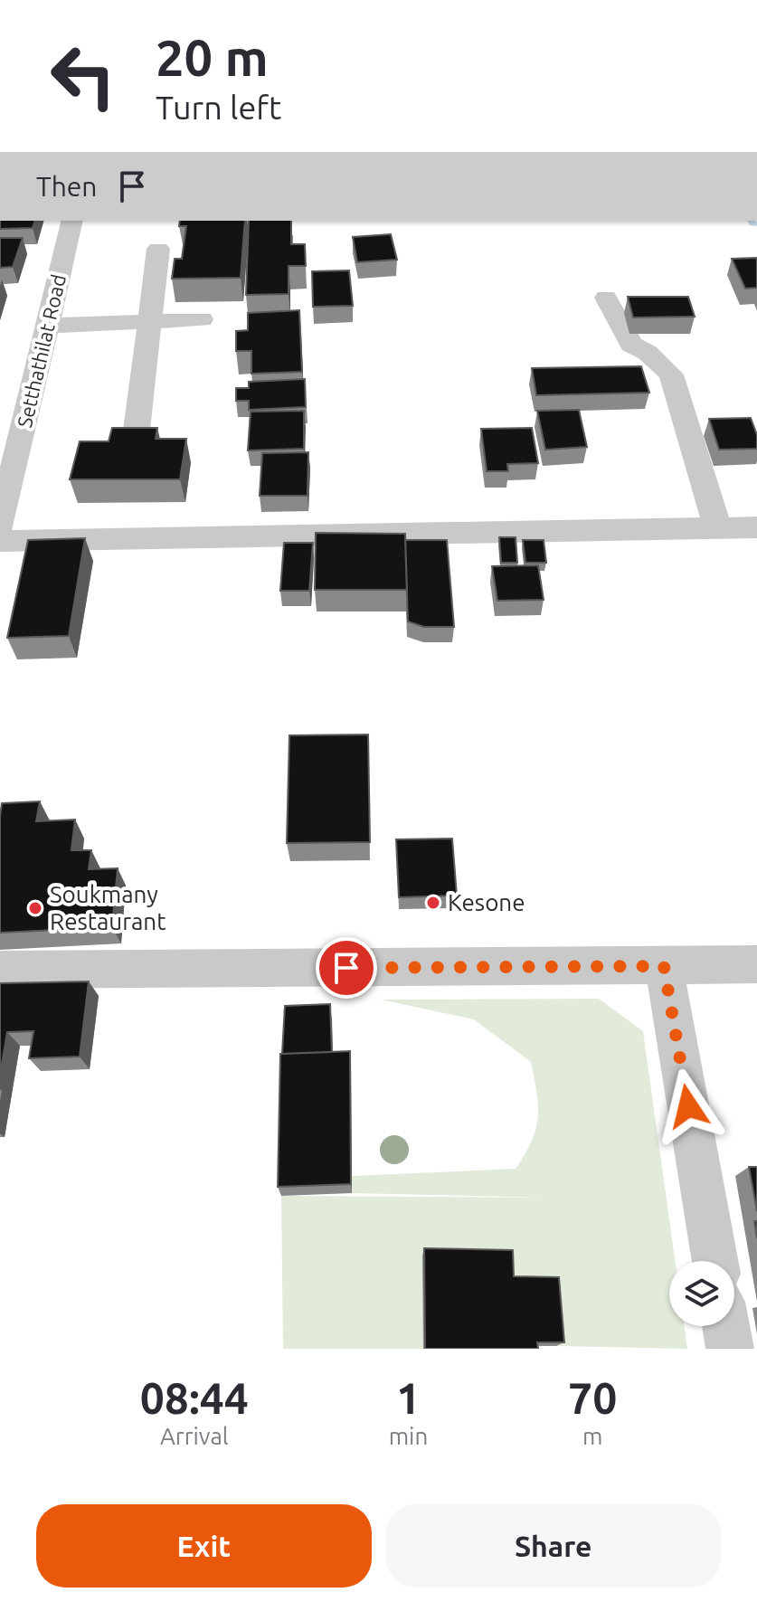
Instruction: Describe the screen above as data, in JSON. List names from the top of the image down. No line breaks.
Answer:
{"streets":{"street":["Setthathilat Road"]},"places":["Kesone","Soukmany Restaurant"],"page":{"turn":["20 m","Turn left"],"then":"Then","eta":["08:44","Arrival","1","min","70","m"],"buttons":["Exit","Share"]}}
